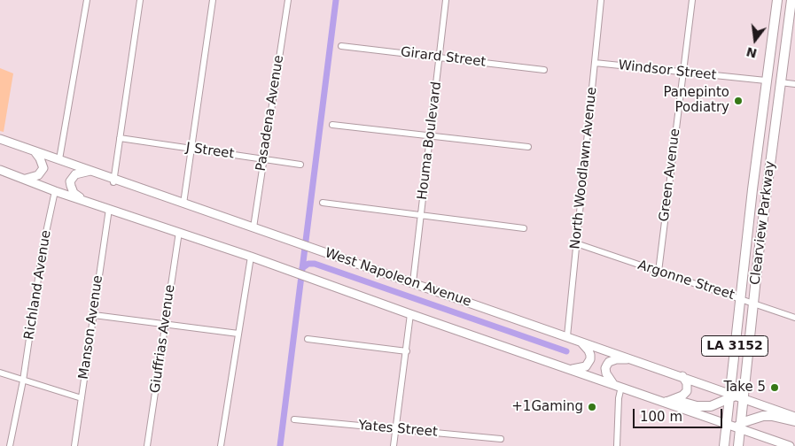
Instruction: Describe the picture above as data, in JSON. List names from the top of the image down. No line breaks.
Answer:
{"streets":{"highway":["Clearview Parkway","LA 3152"],"main road":["West Napoleon Avenue"],"street":["Girard Street","Windsor Street","Pasadena Avenue","Houma Boulevard","J Street","North Woodlawn Avenue","Green Avenue","Argonne Street","Richland Avenue","Manson Avenue","Giuffrias Avenue","Yates Street"]},"crossings":[["Girard Street","Houma Boulevard"],["Windsor Street","North Woodlawn Avenue"],["Windsor Street","Green Avenue"],["Windsor Street","Clearview Parkway"],["Pasadena Avenue","J Street"],["Pasadena Avenue","West Napoleon Avenue"],["Houma Boulevard","West Napoleon Avenue"],["North Woodlawn Avenue","West Napoleon Avenue"],["North Woodlawn Avenue","Argonne Street"],["Green Avenue","Argonne Street"],["Clearview Parkway","West Napoleon Avenue"],["Clearview Parkway","Argonne Street"]],"places":["Panepinto Podiatry","Take 5","+1Gaming"],"scale_bar":"100 m","north":"bottom"}
